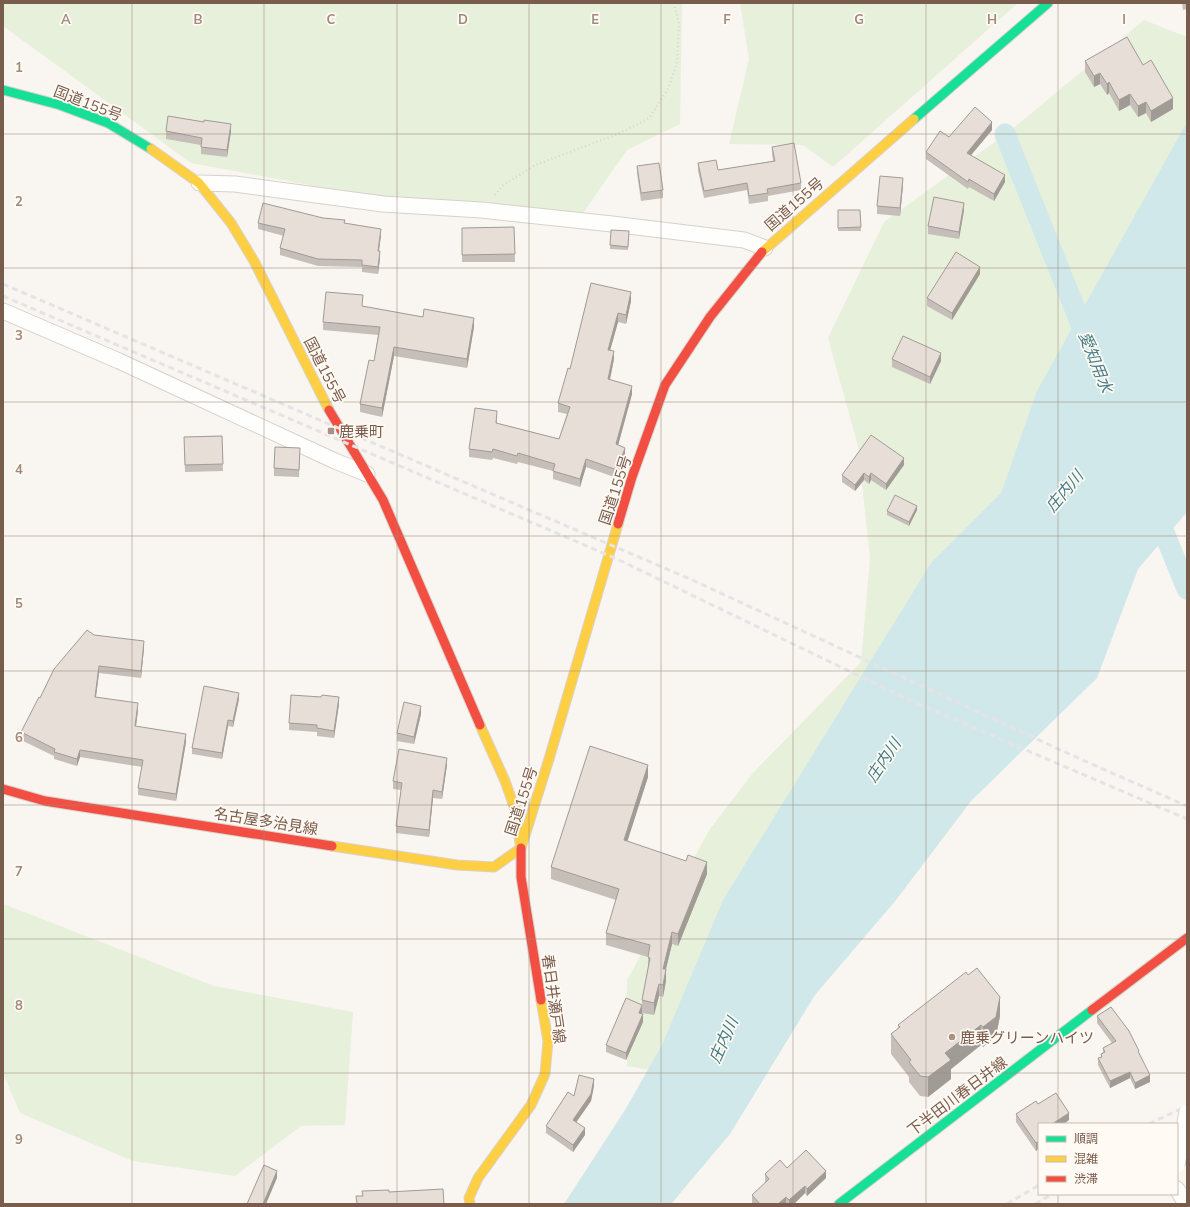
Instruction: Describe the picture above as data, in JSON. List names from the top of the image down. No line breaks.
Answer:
{"streets":{"main road":["国道155号","名古屋多治見線","春日井瀬戸線","下半田川春日井線"]},"crossings":[["国道155号","名古屋多治見線"],["国道155号","春日井瀬戸線"],["名古屋多治見線","春日井瀬戸線"]],"water":["愛知用水","庄内川"],"places":{"transit":["鹿乗町"],"other":["鹿乗グリーンハイツ"]},"legend":["順調","混雑","渋滞"],"grid":{"columns":["A","B","C","D","E","F","G","H","I"],"rows":["1","2","3","4","5","6","7","8","9"]}}
